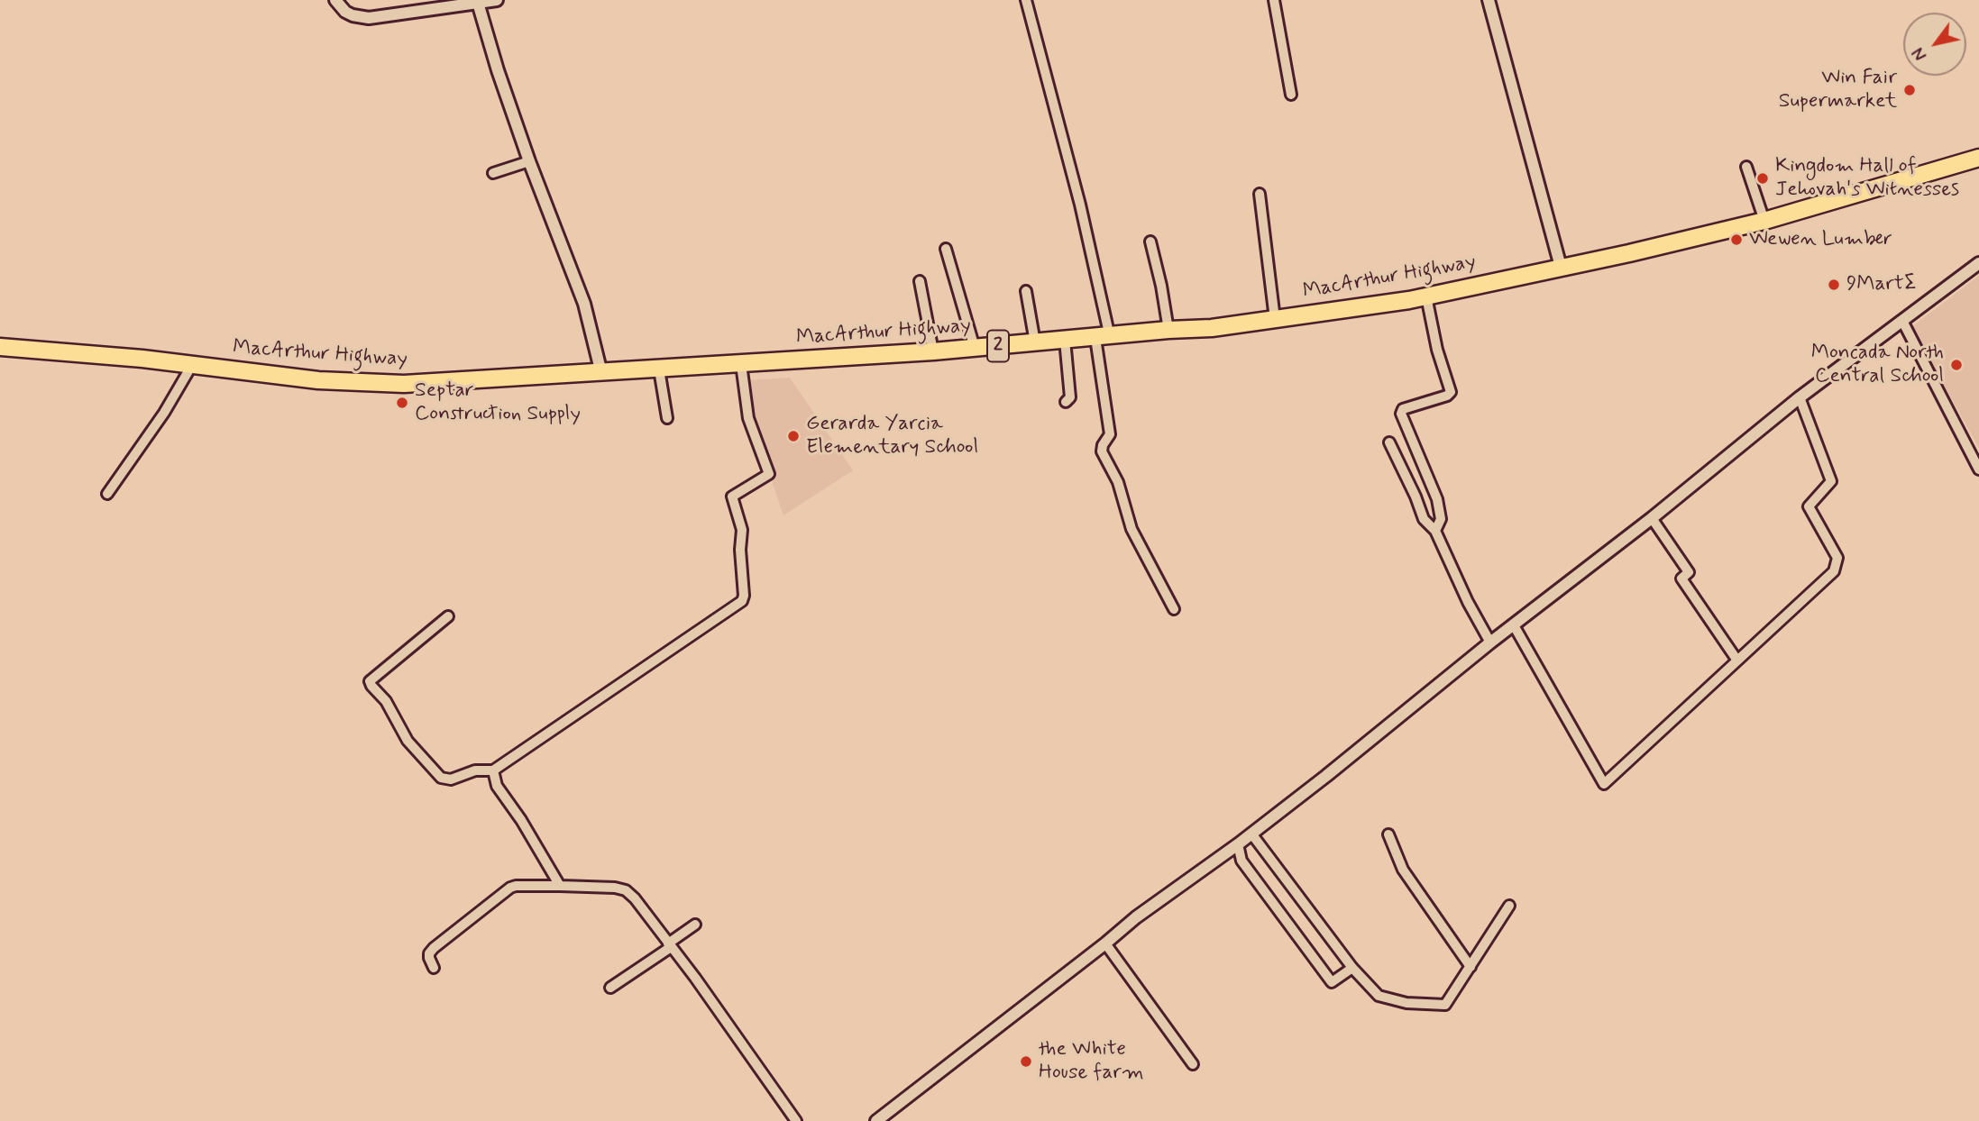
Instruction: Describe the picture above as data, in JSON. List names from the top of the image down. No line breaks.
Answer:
{"streets":{"highway":["MacArthur Highway","2"]},"places":["Win Fair Supermarket","Kingdom Hall of Jehovah's Witnesses","Wewen Lumber","9Mart∑","Moncada North Central School","Septar Construction Supply","Gerarda Yarcia Elementary School","the White House farm"],"north":"bottom left"}
